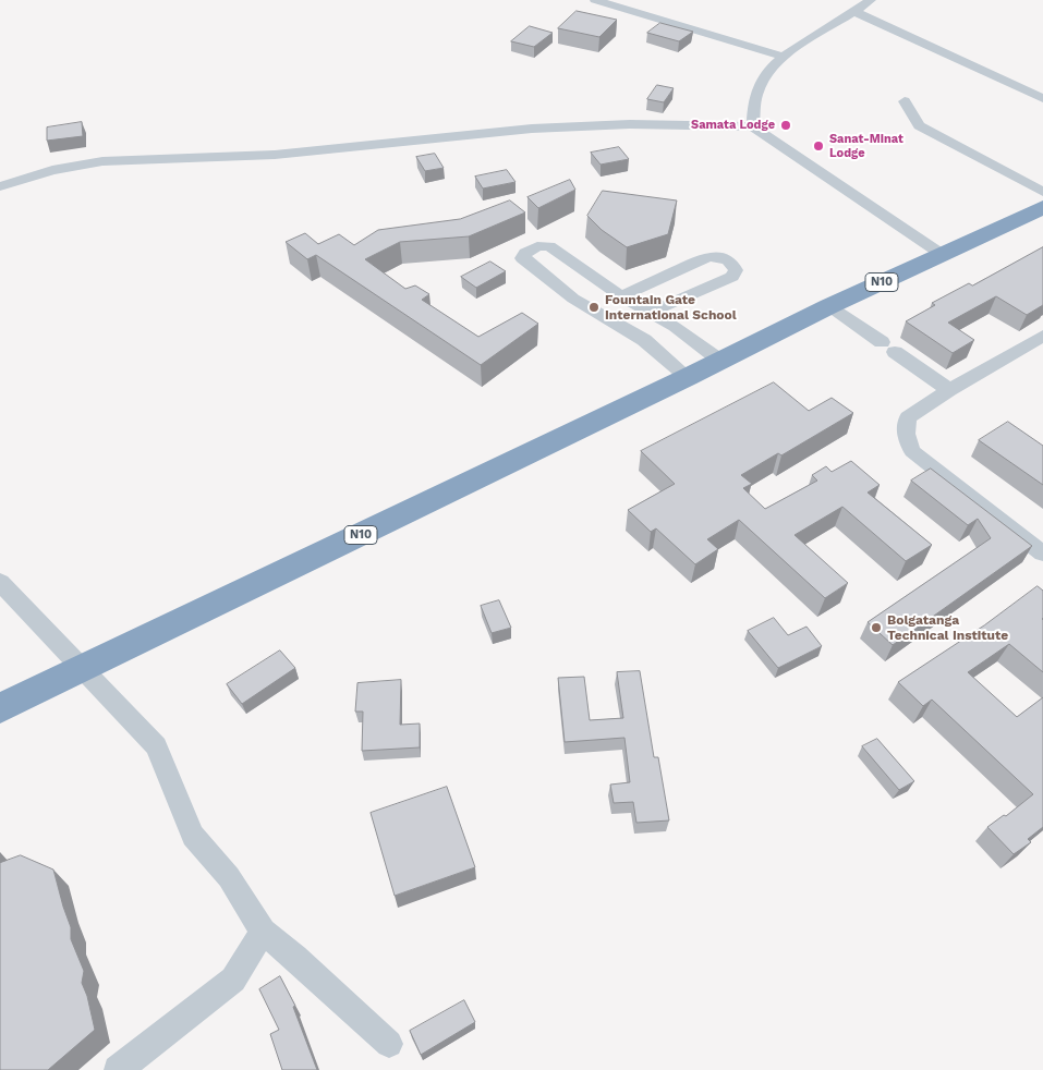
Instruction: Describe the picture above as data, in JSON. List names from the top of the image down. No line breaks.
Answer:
{"streets":{"highway":["N10"]},"places":["Samata Lodge","Sanat-Minat Lodge","Fountain Gate International School","Bolgatanga Technical Institute"]}
